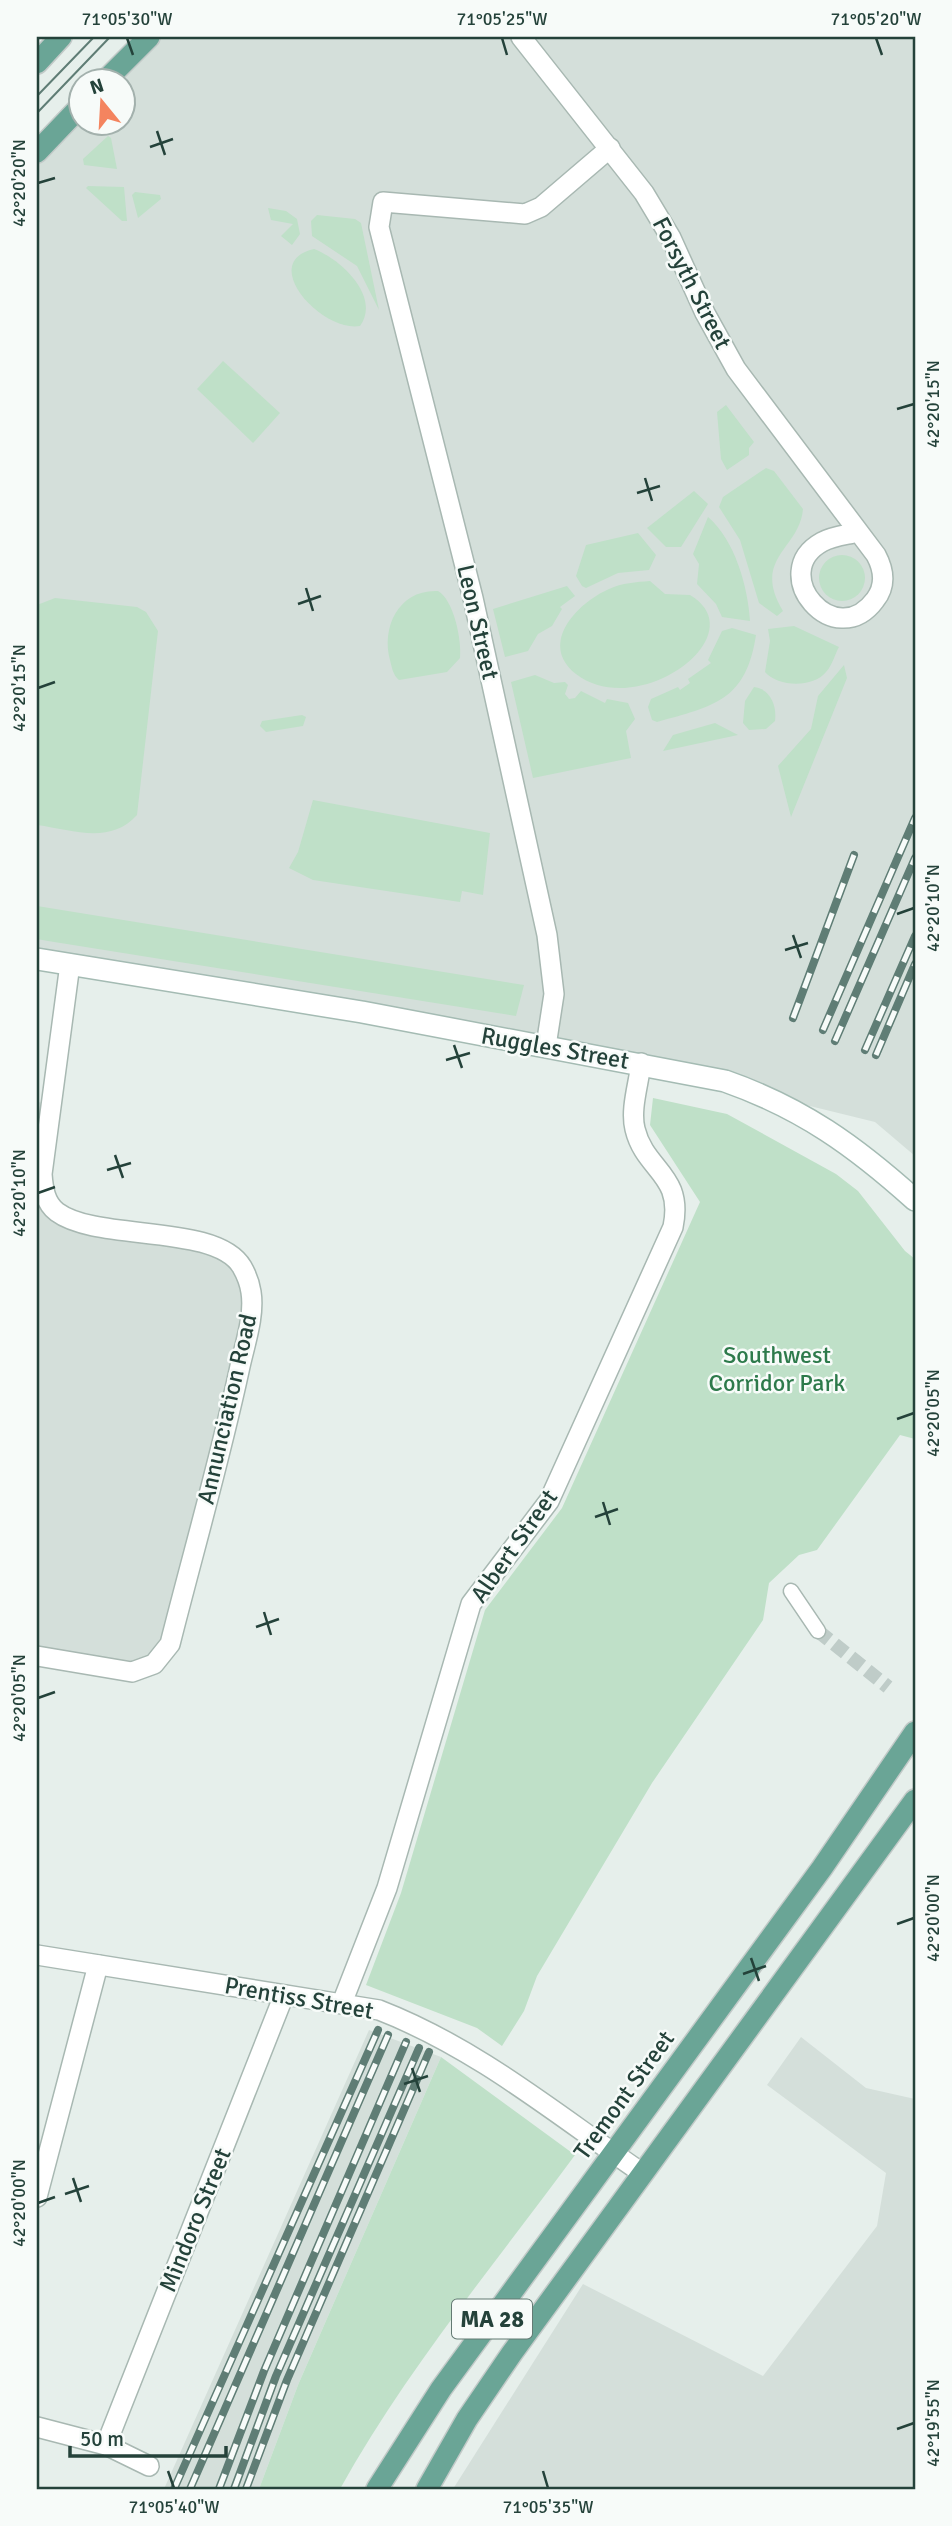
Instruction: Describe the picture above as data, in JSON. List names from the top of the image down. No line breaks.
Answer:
{"streets":{"main road":["Ruggles Street","Tremont Street","MA 28"],"street":["Forsyth Street","Leon Street","Annunciation Road","Albert Street","Prentiss Street","Mindoro Street"]},"crossings":[["Forsyth Street","Leon Street"],["Leon Street","Ruggles Street"],["Ruggles Street","Annunciation Road"],["Ruggles Street","Albert Street"],["Albert Street","Prentiss Street"],["Prentiss Street","Tremont Street"],["Prentiss Street","Mindoro Street"],["Prentiss Street","MA 28"]],"parks":["Southwest Corridor Park"],"scale_bar":"50 m","north":"top","coordinates":["71°05'30\"W","71°05'25\"W","71°05'20\"W","42°20'20\"N","42°20'15\"N","42°20'10\"N","42°20'05\"N","42°20'00\"N","42°19'55\"N","71°05'40\"W","71°05'35\"W"]}
